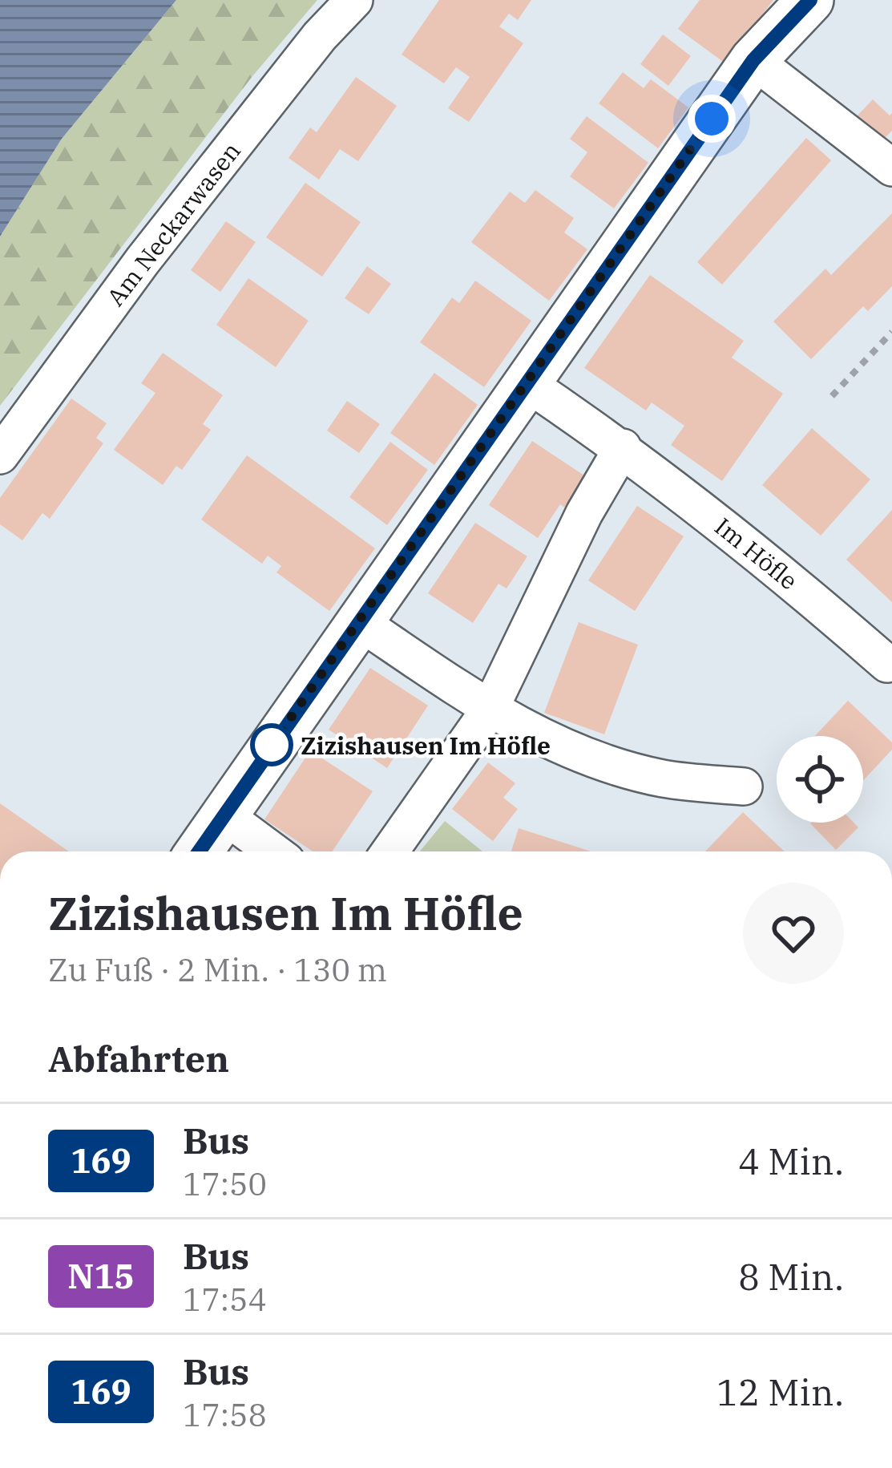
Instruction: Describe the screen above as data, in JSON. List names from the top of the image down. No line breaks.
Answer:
{"streets":{"street":["Am Neckarwasen","Im Höfle"]},"places":["Zizishausen Im Höfle"],"lines":["bus line 169"],"page":{"heading":[["Zizishausen Im Höfle","Zu Fuß · 2 Min. · 130 m"],"Abfahrten"],"list":[{"mark":"169","name":"Bus","note":"17:50","value":"4 Min."},{"mark":"N15","name":"Bus","note":"17:54","value":"8 Min."},{"mark":"169","name":"Bus","note":"17:58","value":"12 Min."}]}}
